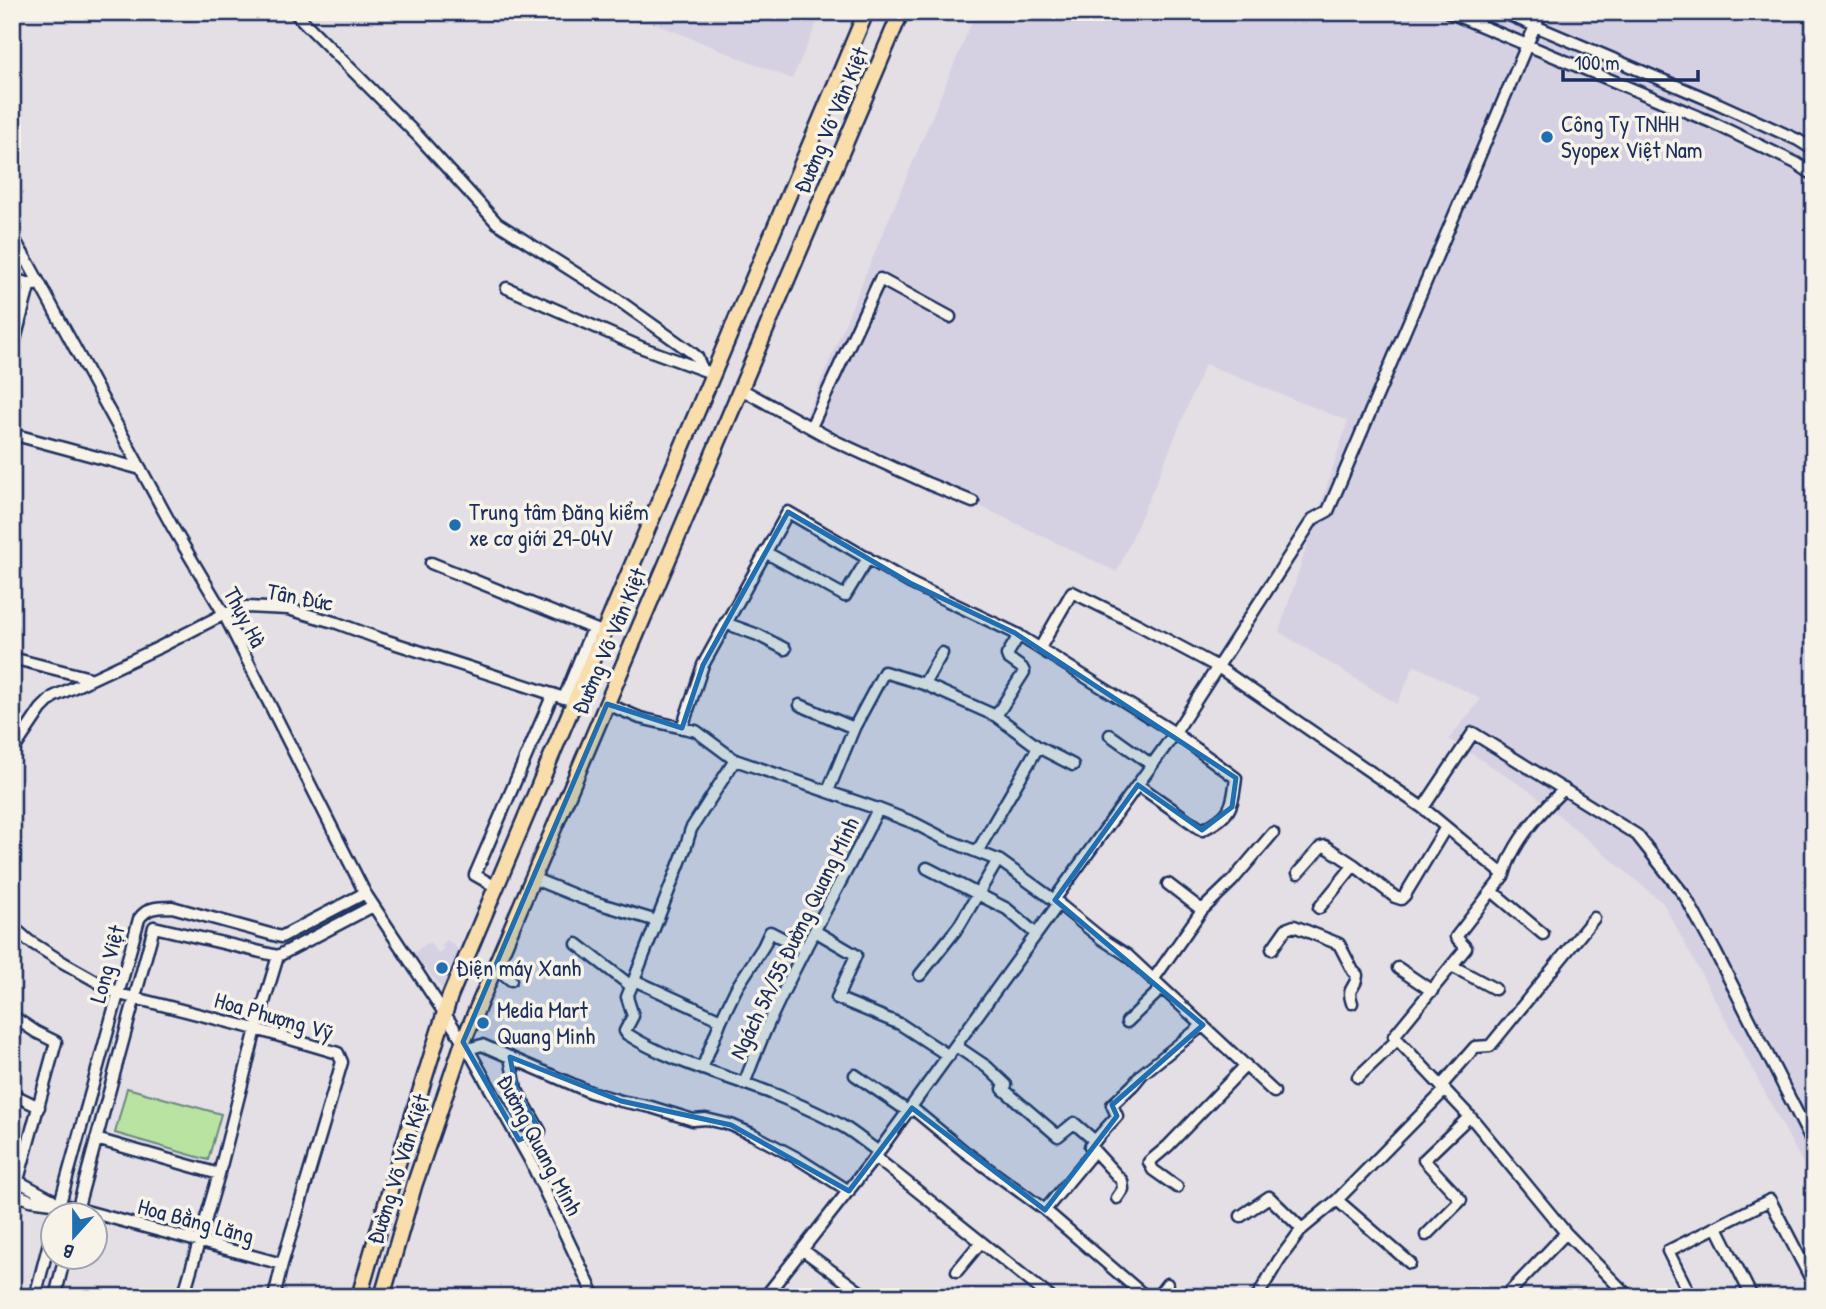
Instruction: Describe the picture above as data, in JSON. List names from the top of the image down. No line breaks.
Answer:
{"streets":{"highway":["Đường Võ Văn Kiệt"],"street":["Tân Đức","Thụy Hà","Ngách 5A/55 Đường Quang Minh","Long Việt","Hoa Phượng Vỹ","Đường Quang Minh","Hoa Bằng Lăng"]},"crossings":[["Đường Võ Văn Kiệt","Tân Đức"],["Đường Võ Văn Kiệt","Thụy Hà"],["Đường Võ Văn Kiệt","Đường Quang Minh"],["Tân Đức","Thụy Hà"],["Thụy Hà","Long Việt"],["Thụy Hà","Đường Quang Minh"],["Long Việt","Hoa Phượng Vỹ"],["Hoa Phượng Vỹ","Hoa Bằng Lăng"]],"places":["Công Ty TNHH Syopex Việt Nam","Trung tâm Đăng kiểm xe cơ giới 29-04V","Điện máy Xanh","Media Mart Quang Minh"],"scale_bar":"100 m","north":"bottom"}
